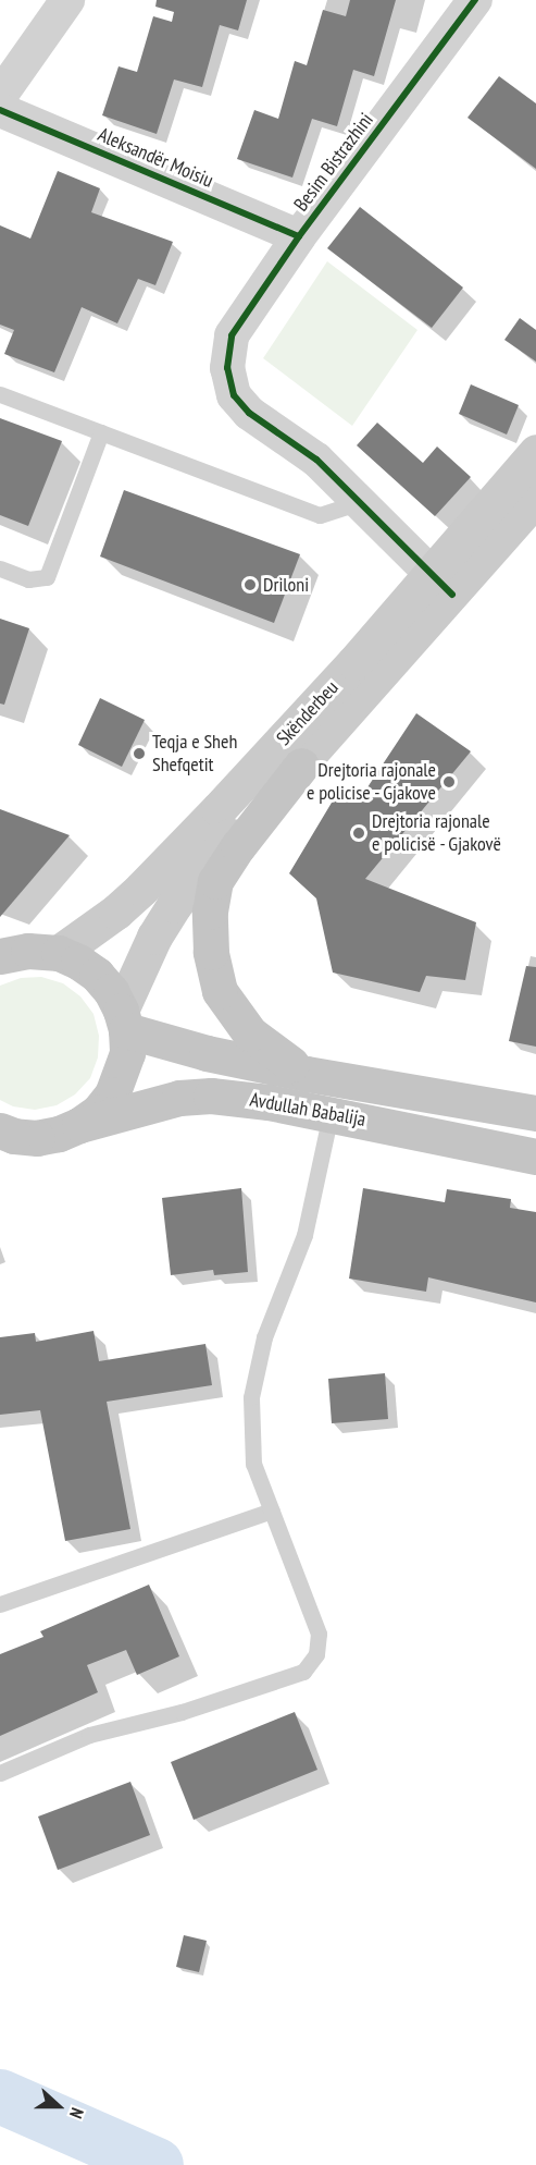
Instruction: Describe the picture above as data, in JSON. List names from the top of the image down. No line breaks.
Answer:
{"streets":{"main road":["Skënderbeu","Avdullah Babalija"],"street":["Aleksandër Moisiu","Besim Bistrazhini"]},"crossings":[["Aleksandër Moisiu","Besim Bistrazhini"],["Besim Bistrazhini","Skënderbeu"],["Skënderbeu","Avdullah Babalija"]],"places":["Driloni","Teqja e Sheh Shefqetit","Drejtoria rajonale e policise - Gjakove","Drejtoria rajonale e policisë - Gjakovë"],"north":"right"}
